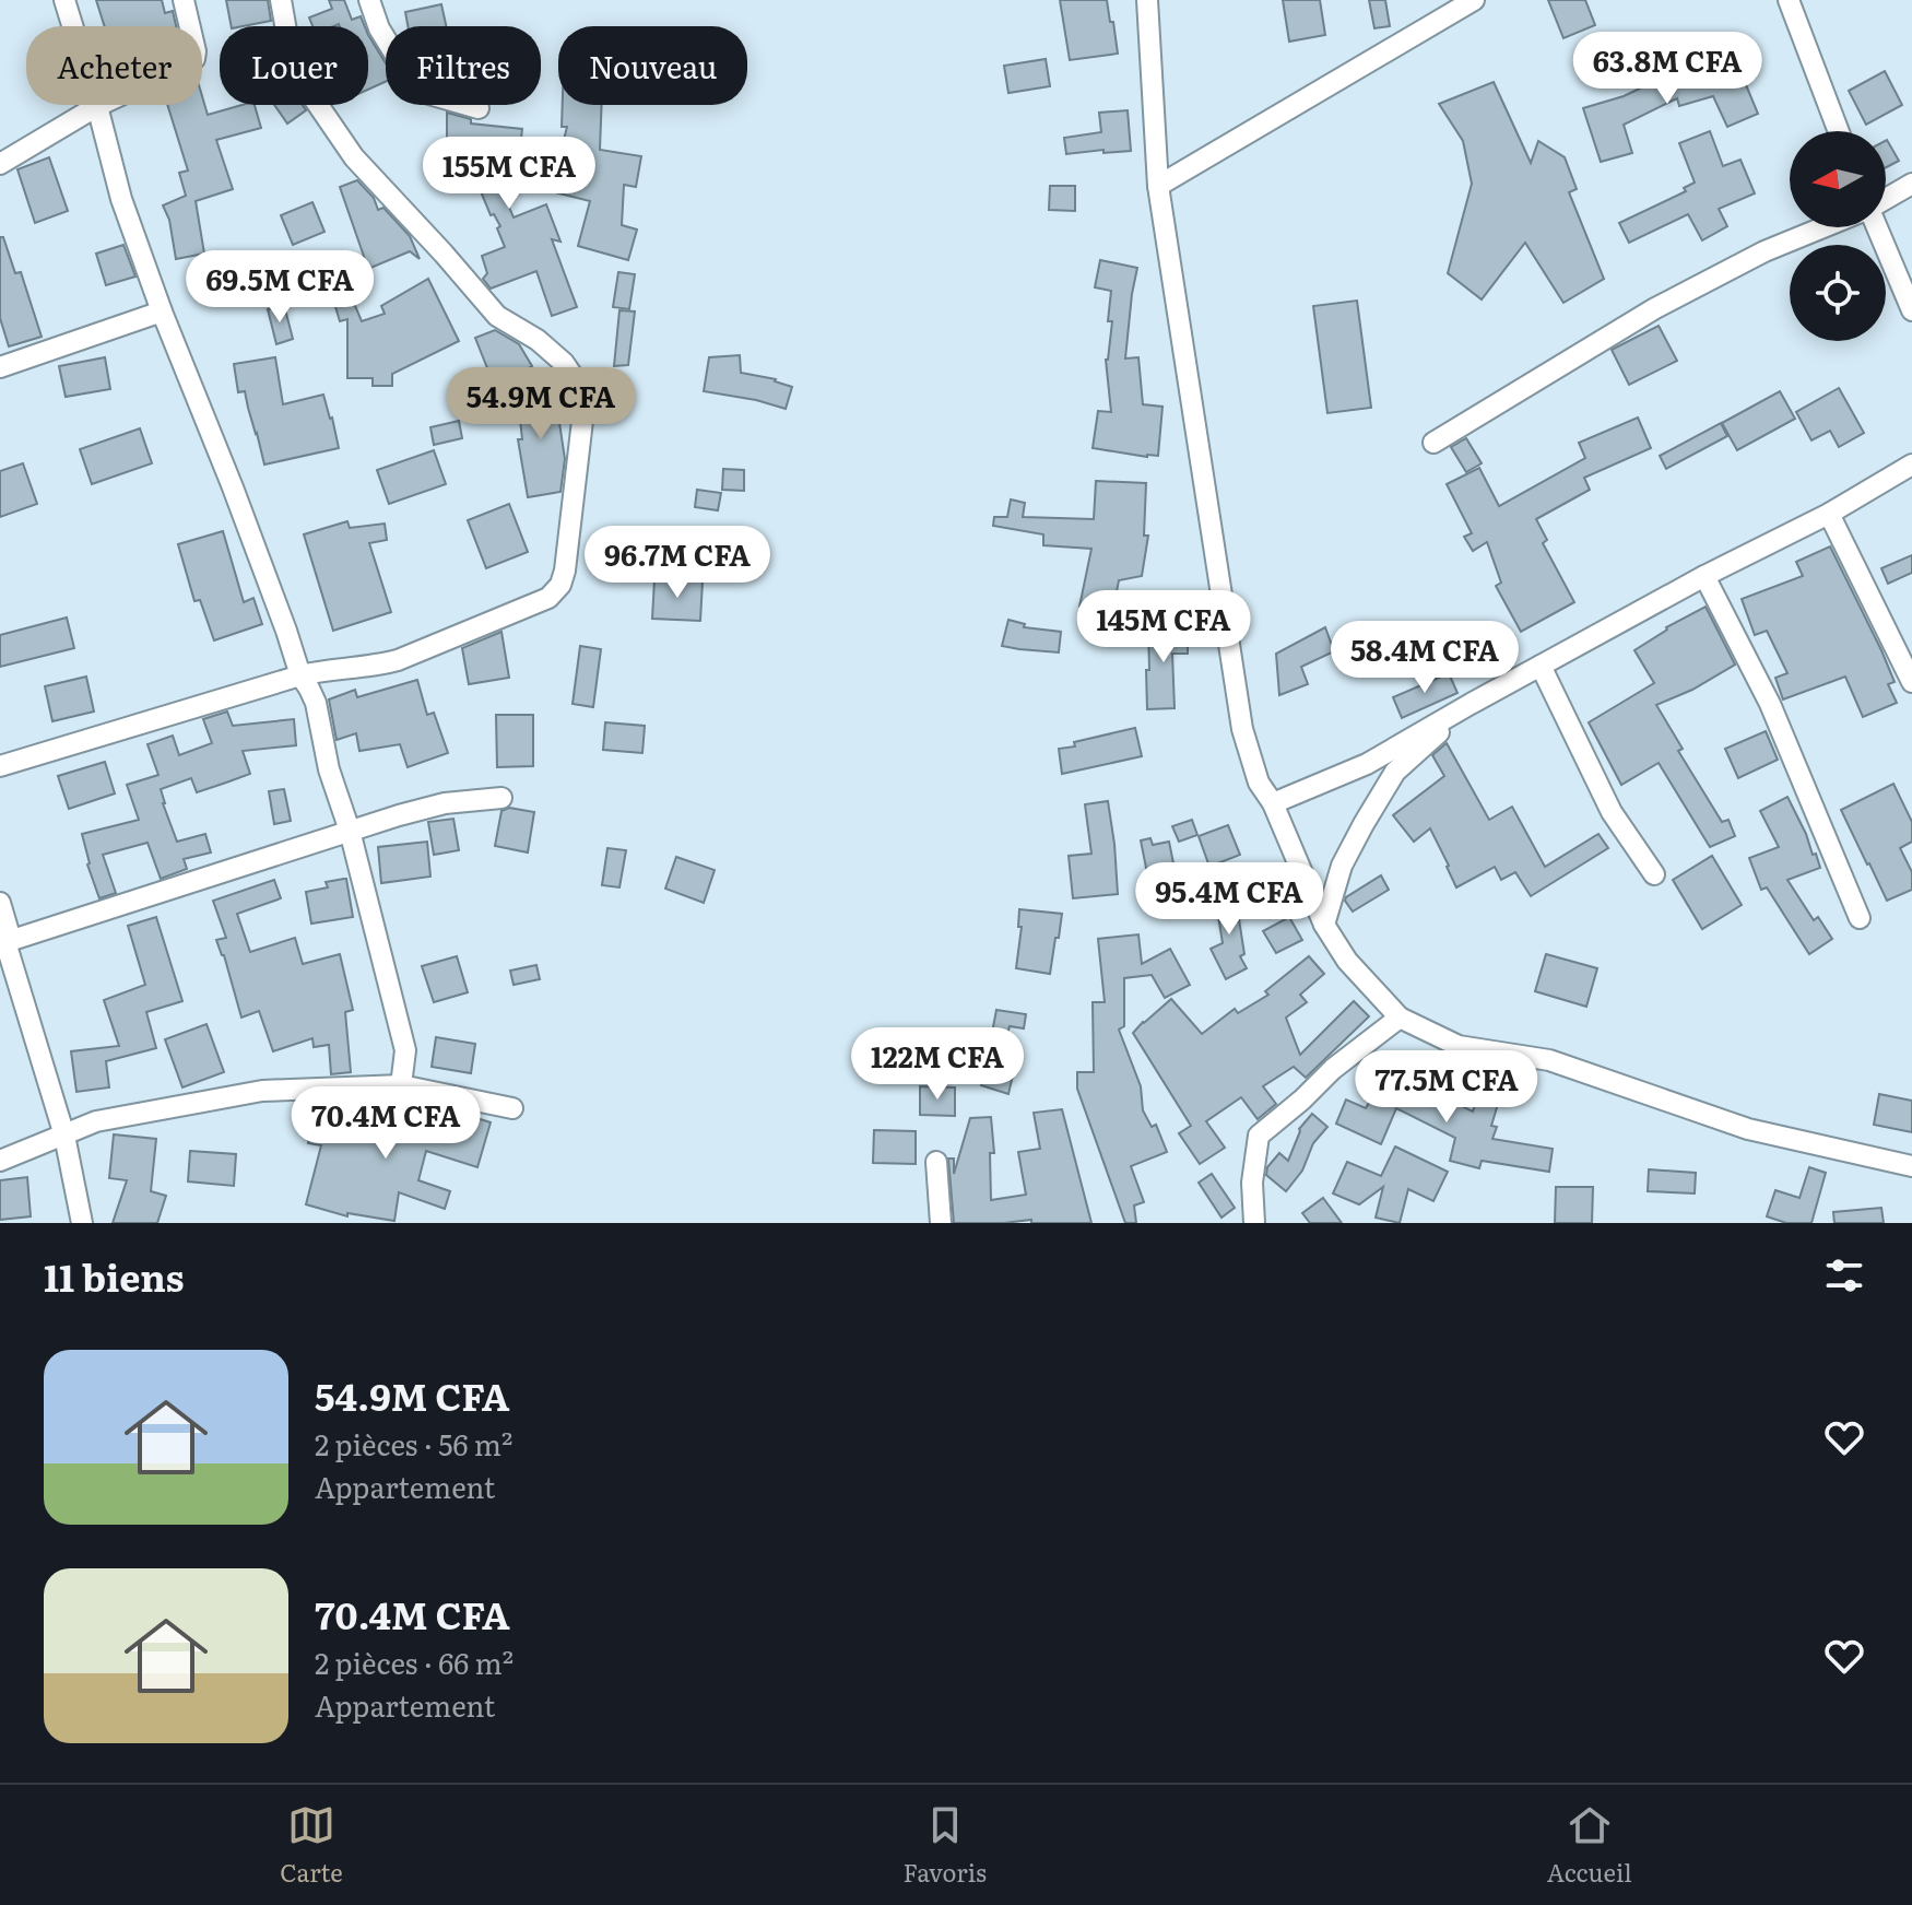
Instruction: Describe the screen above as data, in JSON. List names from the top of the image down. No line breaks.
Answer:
{"north":"left","page":{"chip":["Acheter","Louer","Filtres","Nouveau"],"price":["63.8M CFA","155M CFA","69.5M CFA","54.9M CFA","96.7M CFA","145M CFA","58.4M CFA","95.4M CFA","122M CFA","77.5M CFA","70.4M CFA"],"heading":"11 biens","list":[{"name":"54.9M CFA","note":"2 pièces · 56 m² · Appartement"},{"name":"70.4M CFA","note":"2 pièces · 66 m² · Appartement"}],"tabs":["Carte","Favoris","Accueil"]}}
